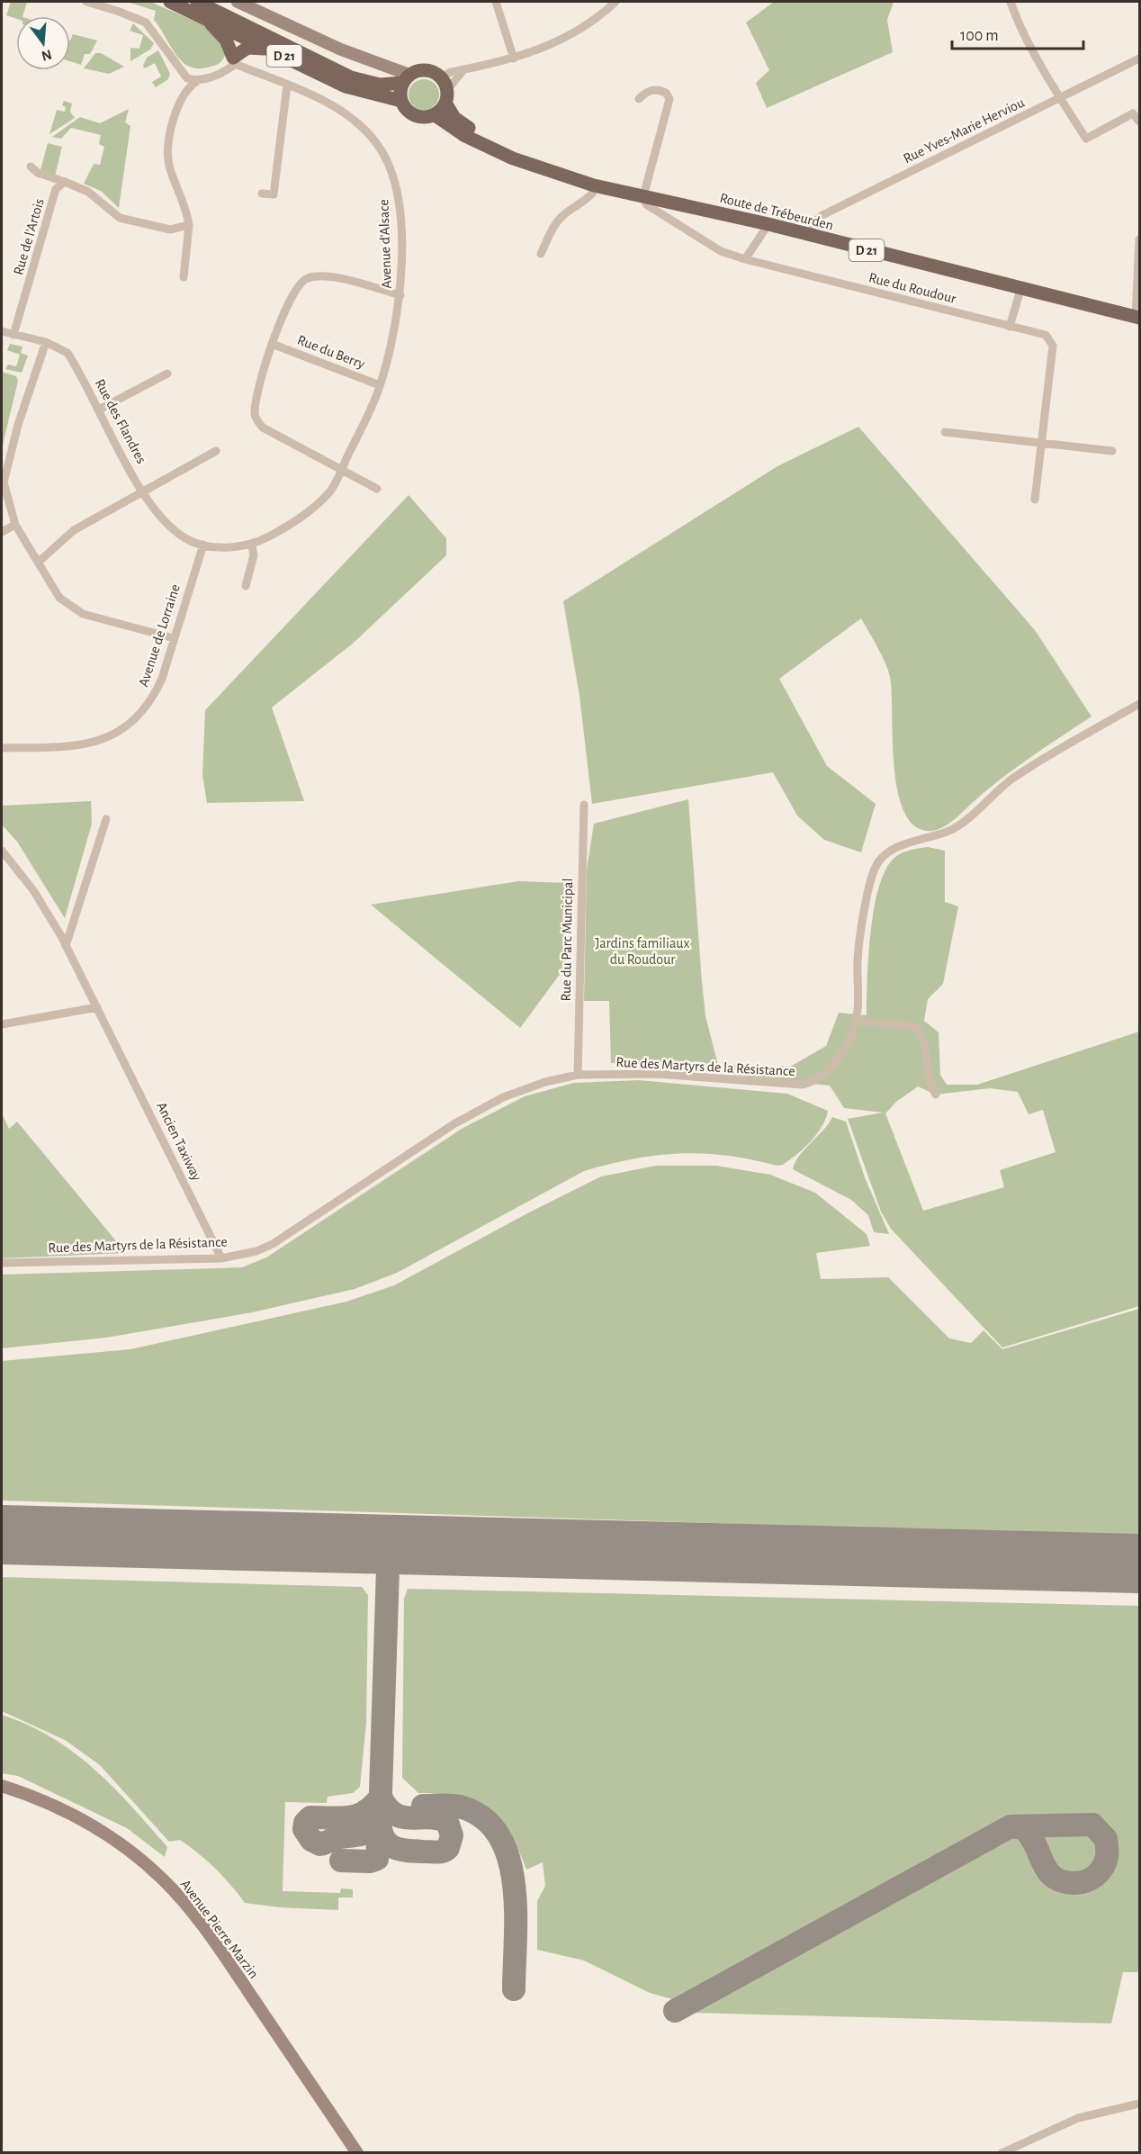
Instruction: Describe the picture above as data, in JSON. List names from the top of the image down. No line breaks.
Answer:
{"streets":{"main road":["D 21","Route de Trébeurden","Avenue Pierre Marzin"],"street":["Rue Yves-Marie Herviou","Rue de l'Artois","Avenue d'Alsace","Rue du Roudour","Rue du Berry","Rue des Flandres","Avenue de Lorraine","Rue du Parc Municipal","Rue des Martyrs de la Résistance","Ancien Taxiway"]},"crossings":[["D 21","Route de Trébeurden"],["Rue Yves-Marie Herviou","Route de Trébeurden"],["Route de Trébeurden","Rue du Roudour"],["Rue de l'Artois","Rue des Flandres"],["Avenue d'Alsace","Rue du Berry"],["Avenue d'Alsace","Rue des Flandres"],["Avenue d'Alsace","Avenue de Lorraine"],["Rue des Flandres","Avenue de Lorraine"],["Rue du Parc Municipal","Rue des Martyrs de la Résistance"],["Rue des Martyrs de la Résistance","Ancien Taxiway"]],"parks":["Jardins familiaux du Roudour"],"scale_bar":"100 m","north":"bottom"}
